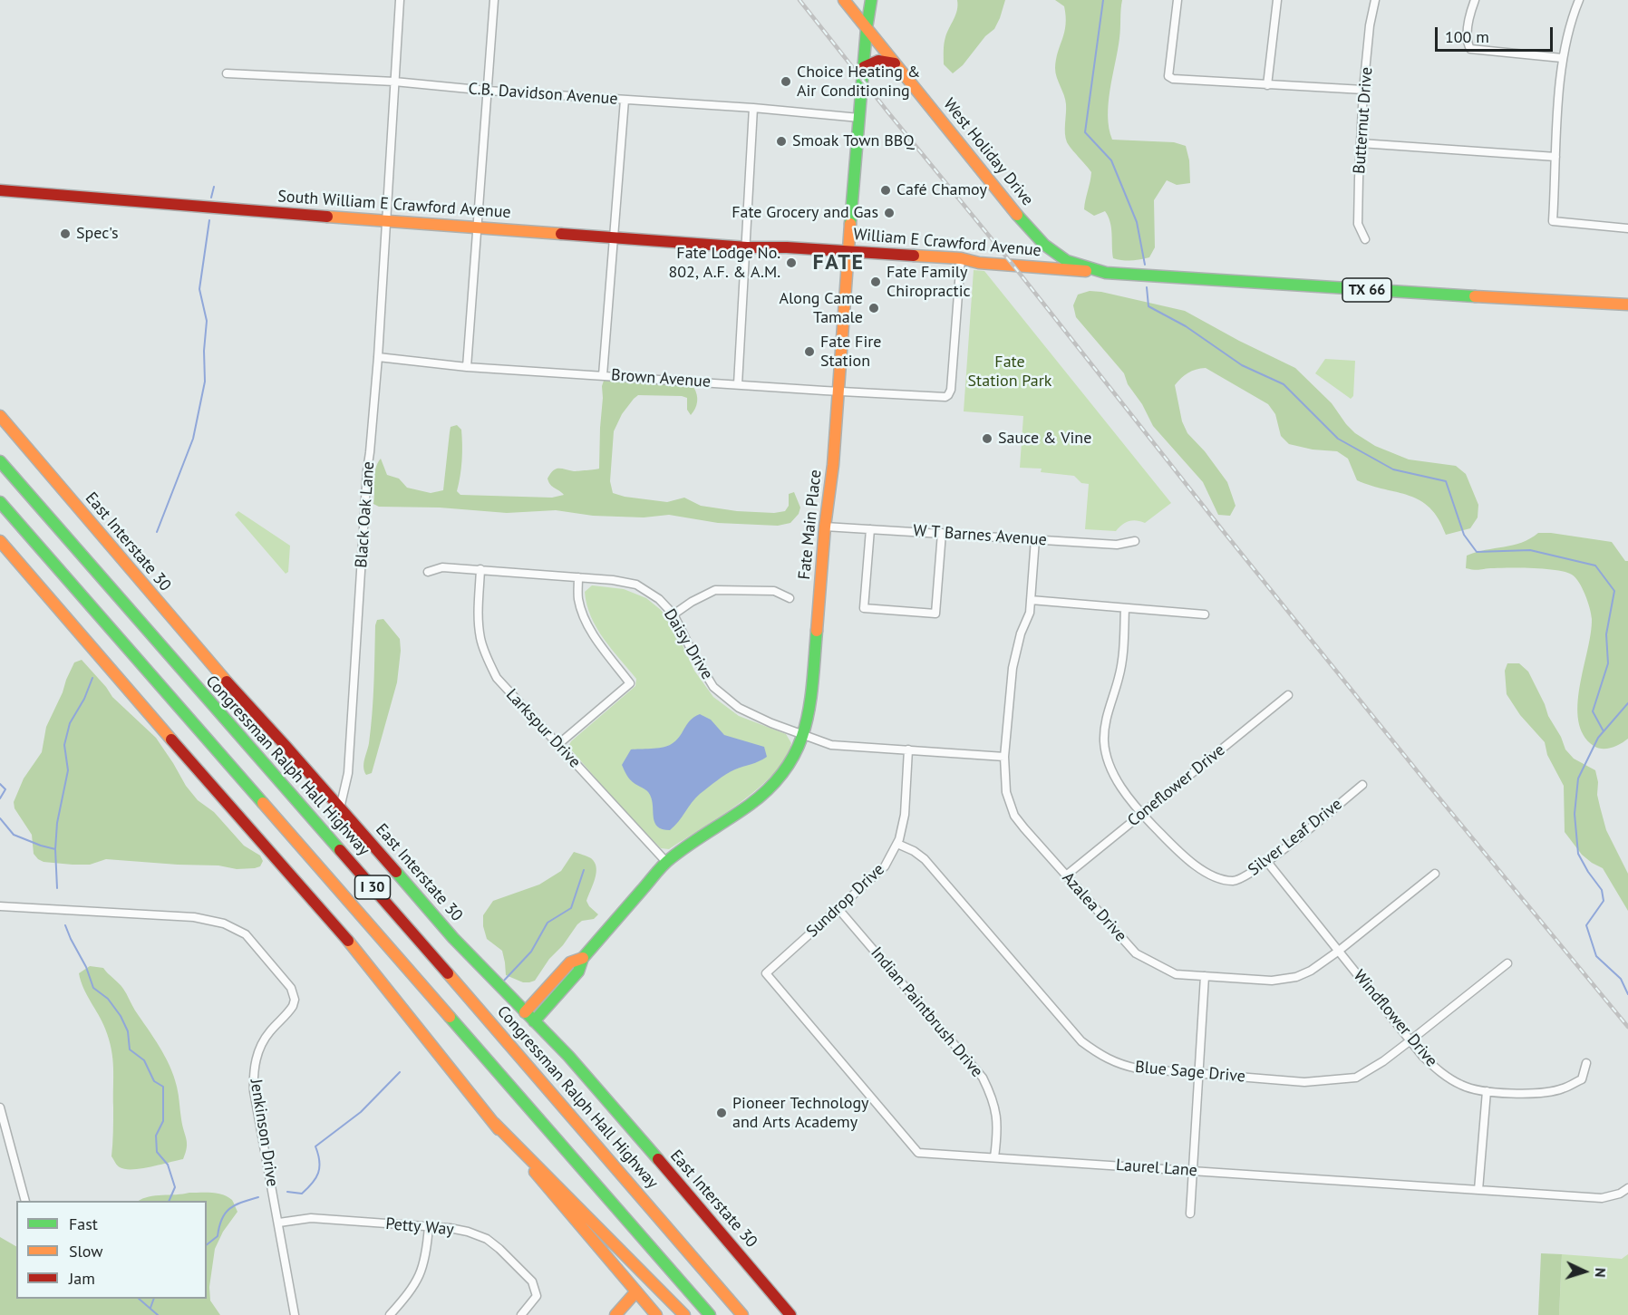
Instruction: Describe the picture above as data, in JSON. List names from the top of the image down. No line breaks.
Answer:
{"streets":{"main road":["West Holiday Drive","South William E Crawford Avenue","William E Crawford Avenue","TX 66","Fate Main Place","East Interstate 30","Congressman Ralph Hall Highway","I 30"],"street":["C.B. Davidson Avenue","Butternut Drive","Brown Avenue","Black Oak Lane","W T Barnes Avenue","Daisy Drive","Larkspur Drive","Coneflower Drive","Silver Leaf Drive","Sundrop Drive","Azalea Drive","Indian Paintbrush Drive","Windflower Drive","Blue Sage Drive","Jenkinson Drive","Laurel Lane","Petty Way"]},"crossings":[["C.B. Davidson Avenue","Black Oak Lane"],["C.B. Davidson Avenue","Fate Main Place"],["West Holiday Drive","William E Crawford Avenue"],["West Holiday Drive","TX 66"],["West Holiday Drive","Fate Main Place"],["South William E Crawford Avenue","William E Crawford Avenue"],["South William E Crawford Avenue","Black Oak Lane"],["William E Crawford Avenue","TX 66"],["William E Crawford Avenue","Brown Avenue"],["William E Crawford Avenue","Fate Main Place"],["Brown Avenue","Black Oak Lane"],["Brown Avenue","Fate Main Place"],["Black Oak Lane","East Interstate 30"],["Fate Main Place","W T Barnes Avenue"],["Fate Main Place","East Interstate 30"],["Fate Main Place","Daisy Drive"],["Fate Main Place","Larkspur Drive"],["W T Barnes Avenue","Azalea Drive"],["Daisy Drive","Larkspur Drive"],["Daisy Drive","Sundrop Drive"],["Daisy Drive","Azalea Drive"],["Coneflower Drive","Silver Leaf Drive"],["Coneflower Drive","Azalea Drive"],["Silver Leaf Drive","Windflower Drive"],["Sundrop Drive","Indian Paintbrush Drive"],["Sundrop Drive","Blue Sage Drive"],["Sundrop Drive","Laurel Lane"],["Azalea Drive","Windflower Drive"],["Indian Paintbrush Drive","Laurel Lane"],["Windflower Drive","Blue Sage Drive"],["Jenkinson Drive","Petty Way"]],"districts":["FATE"],"parks":["Fate Station Park"],"places":["Choice Heating & Air Conditioning","Smoak Town BBQ","Café Chamoy","Fate Grocery and Gas","Spec's","Fate Lodge No. 802, A.F. & A.M.","Fate Family Chiropractic","Along Came Tamale","Fate Fire Station","Sauce & Vine","Pioneer Technology and Arts Academy"],"legend":["Fast","Slow","Jam"],"scale_bar":"100 m","north":"right"}
